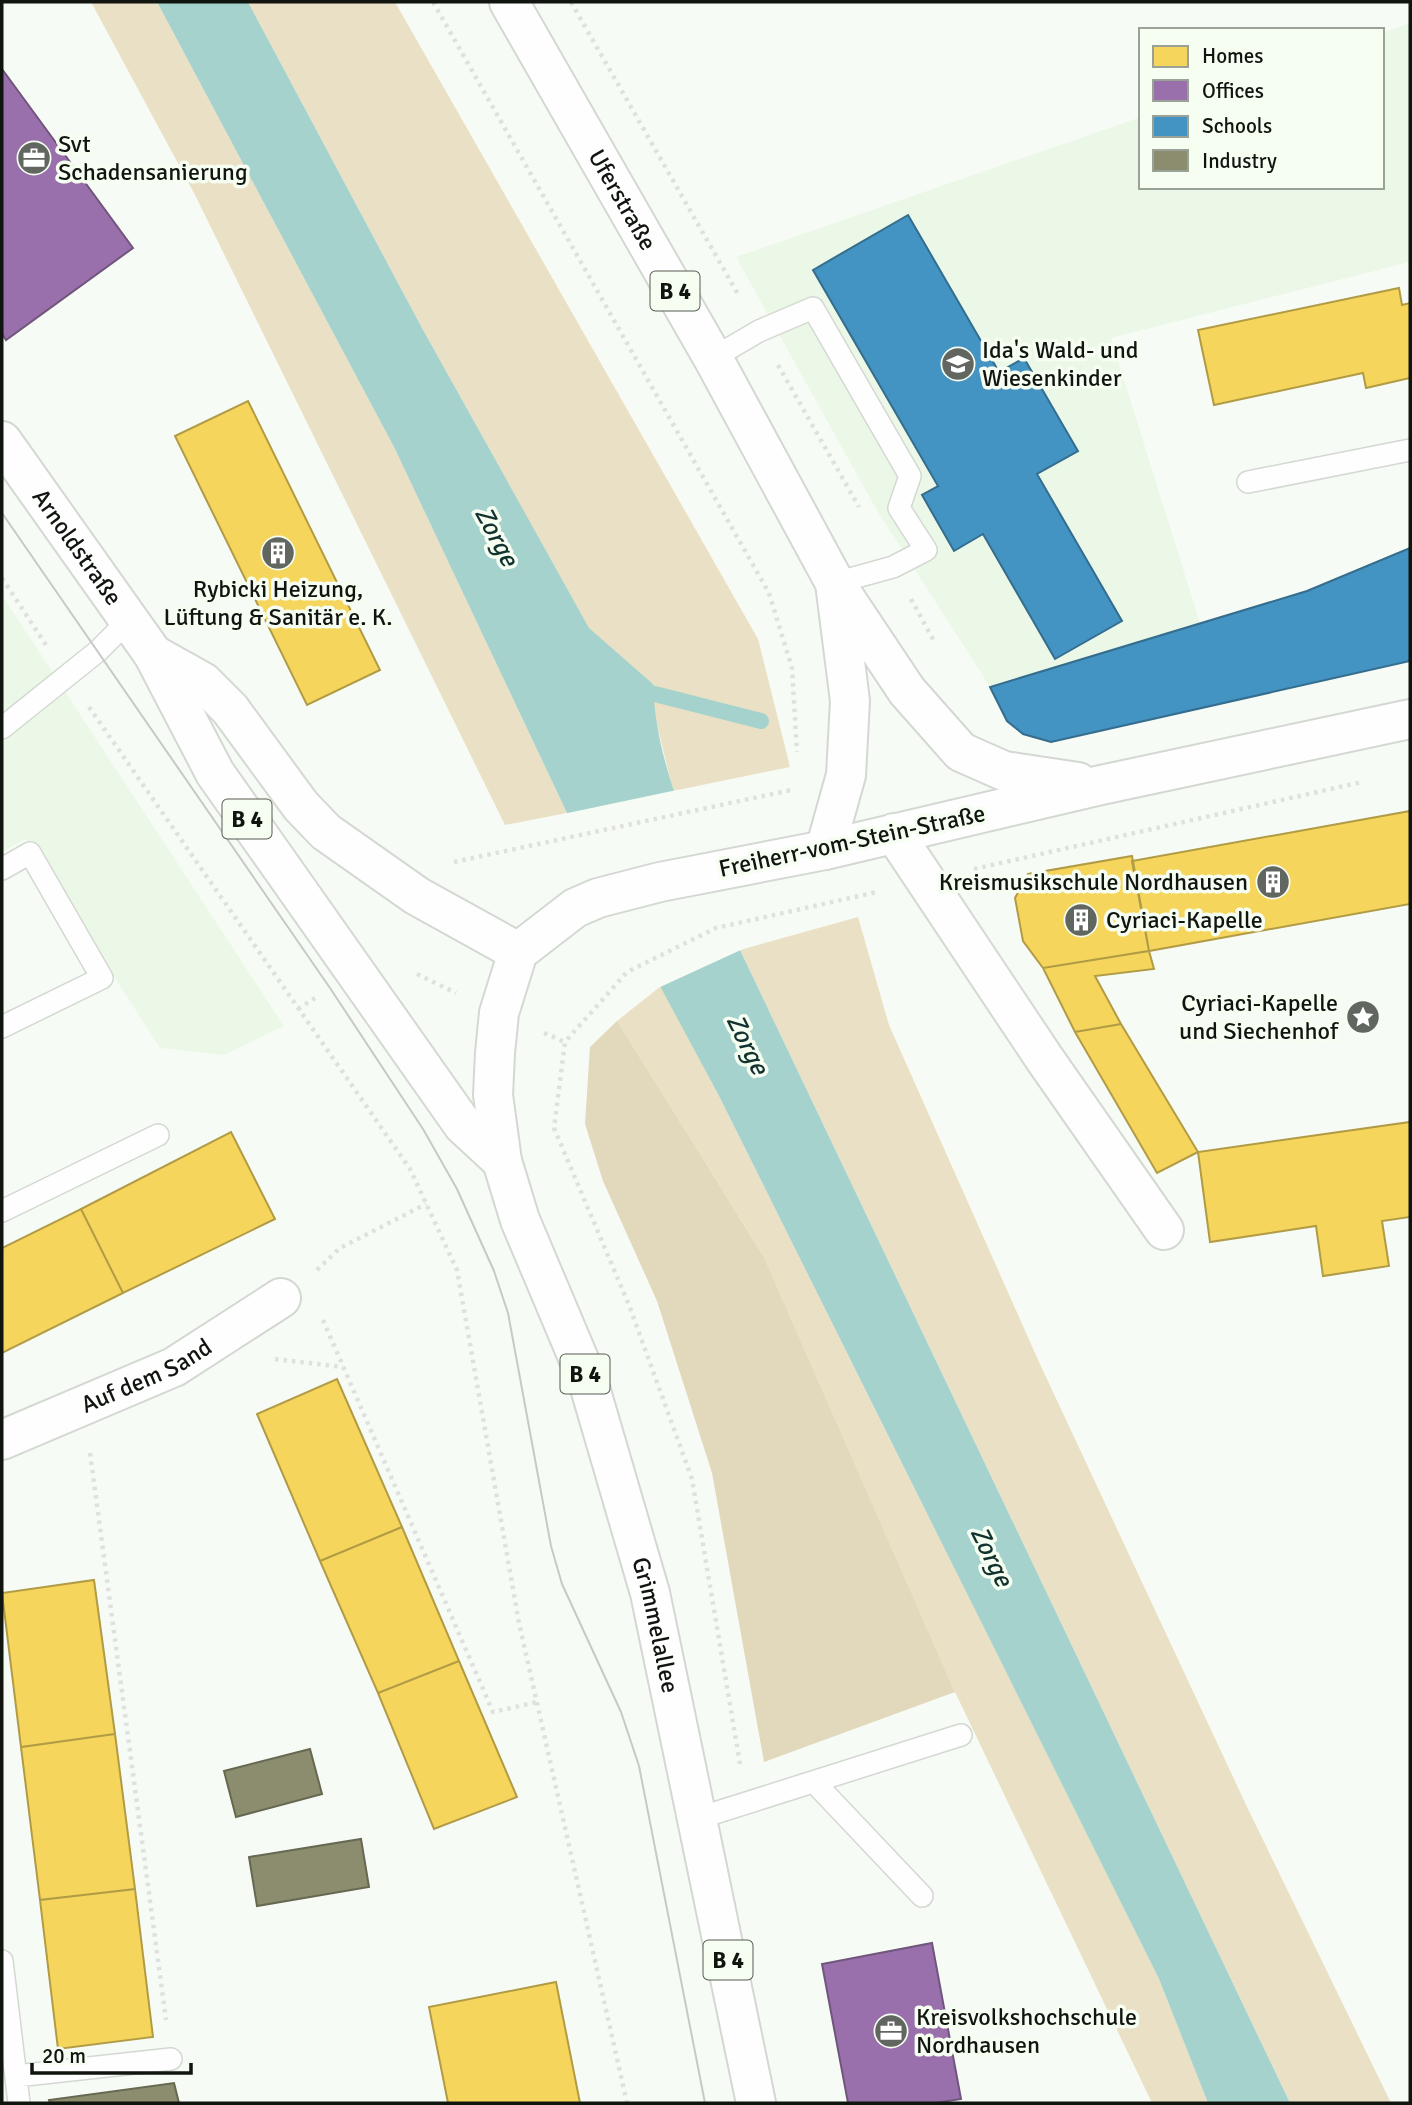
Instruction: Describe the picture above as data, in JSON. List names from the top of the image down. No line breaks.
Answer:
{"streets":{"main road":["Uferstraße","B 4","Arnoldstraße","Freiherr-vom-Stein-Straße","Auf dem Sand","Grimmelallee"]},"crossings":[["Uferstraße","B 4"],["Uferstraße","Freiherr-vom-Stein-Straße"],["B 4","Arnoldstraße"],["B 4","Freiherr-vom-Stein-Straße"],["B 4","Grimmelallee"]],"water":["Zorge"],"places":{"office":["Svt Schadensanierung","Kreisvolkshochschule Nordhausen"],"school or university":["Ida's Wald- und Wiesenkinder"],"building":["Rybicki Heizung, Lüftung & Sanitär e. K.","Kreismusikschule Nordhausen","Cyriaci-Kapelle"],"place":["Cyriaci-Kapelle und Siechenhof"]},"legend":["Homes","Offices","Schools","Industry"],"scale_bar":"20 m"}
